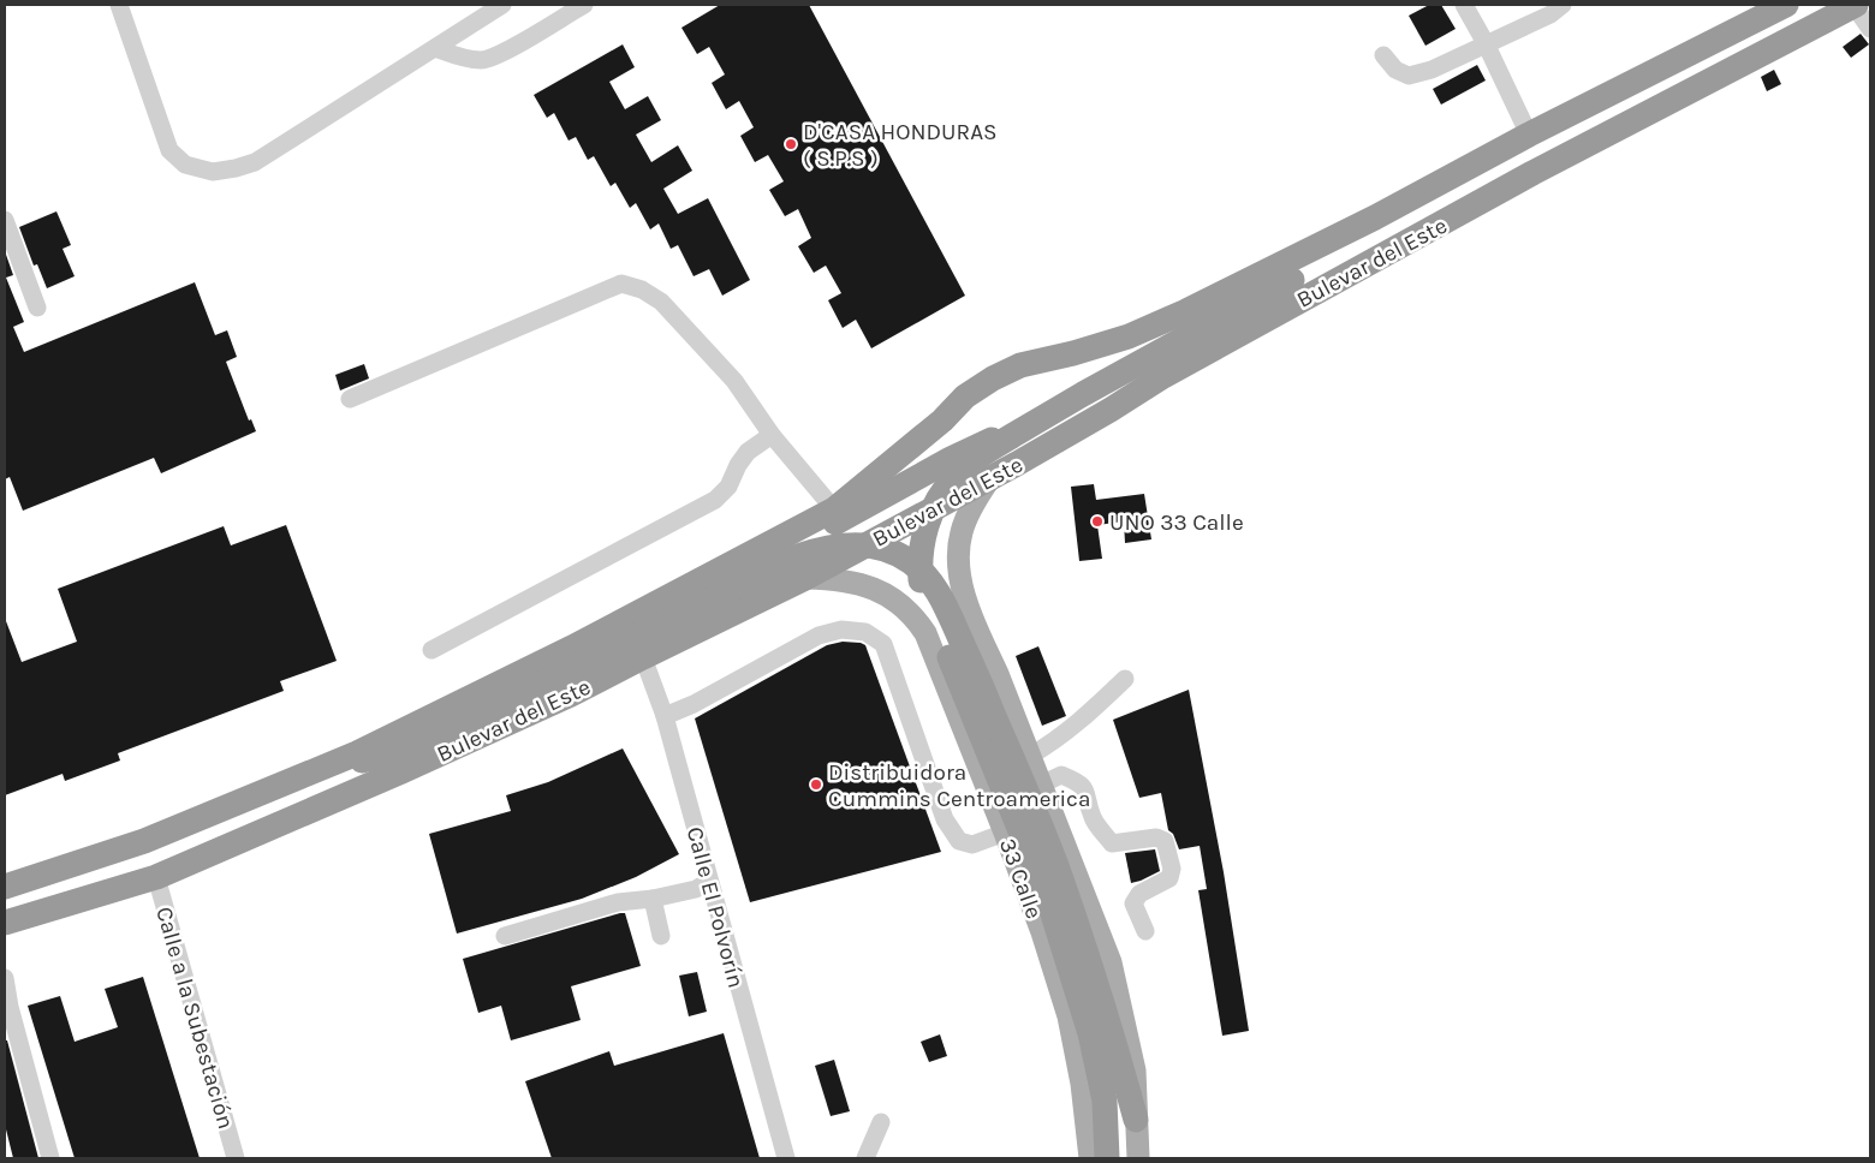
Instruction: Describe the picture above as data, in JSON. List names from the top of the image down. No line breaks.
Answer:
{"streets":{"highway":["Bulevar del Este"],"main road":["33 Calle"],"street":["Calle El Polvorín","Calle a la Subestación"]},"crossings":[["Bulevar del Este","33 Calle"],["Bulevar del Este","Calle El Polvorín"],["Bulevar del Este","Calle a la Subestación"]],"places":["D'CASA HONDURAS ( S.P.S )","UNO 33 Calle","Distribuidora Cummins Centroamerica"]}
